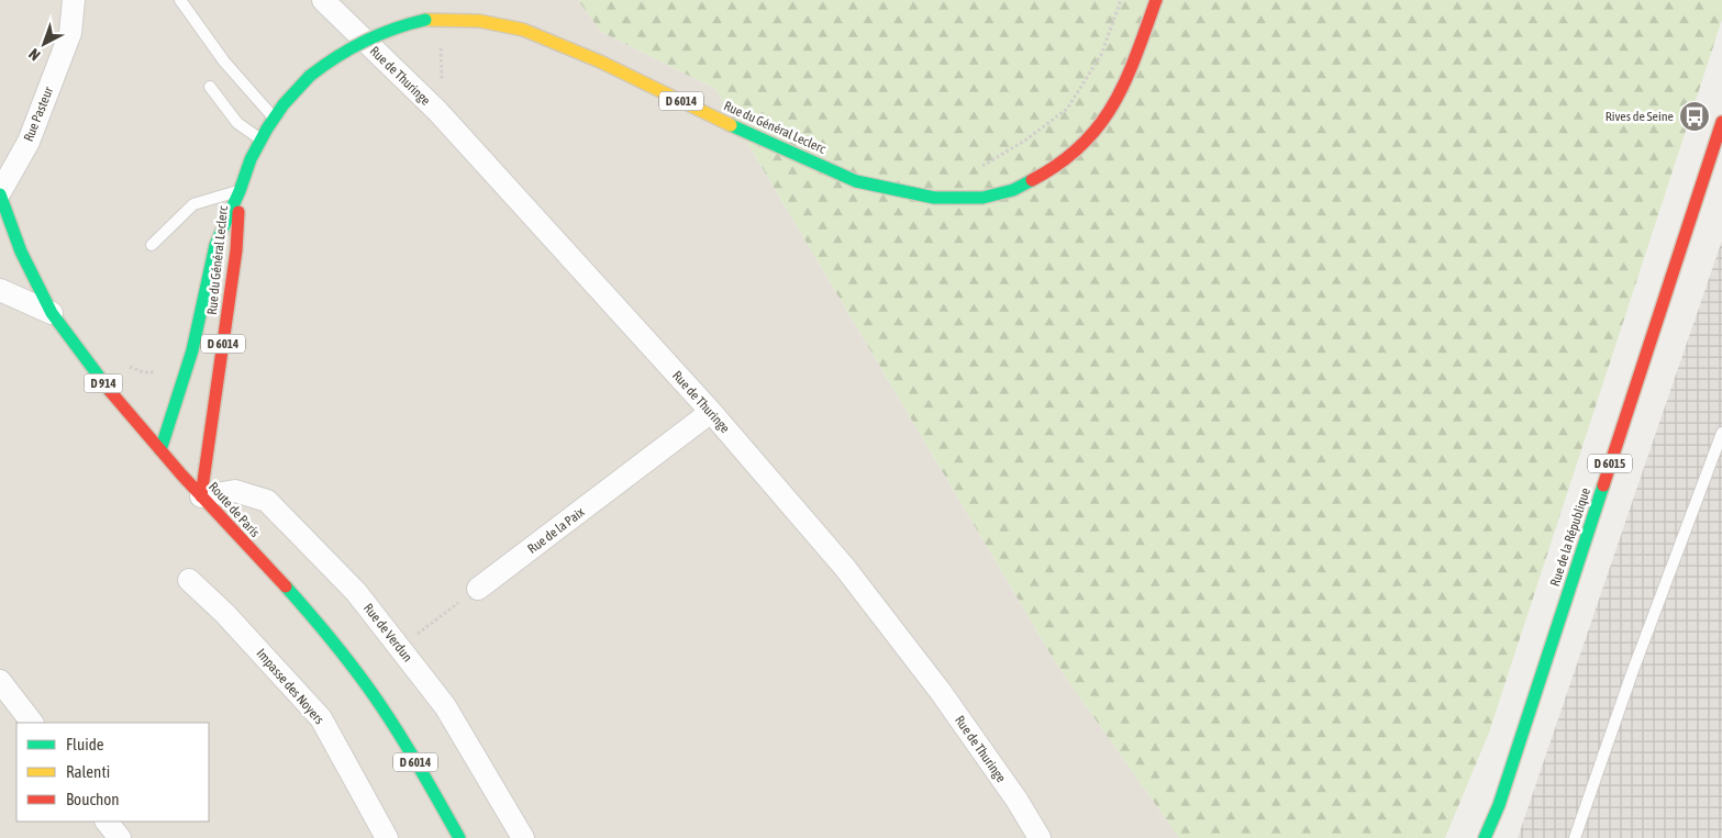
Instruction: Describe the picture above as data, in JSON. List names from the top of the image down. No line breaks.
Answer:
{"streets":{"main road":["D 6014","Rue du Général Leclerc","D 914","D 6015","Route de Paris","Rue de la République"],"street":["Rue de Thuringe","Rue Pasteur","Rue de la Paix","Rue de Verdun","Impasse des Noyers"]},"crossings":[["Rue de Thuringe","Rue de la Paix"],["Rue Pasteur","Route de Paris"],["Rue du Général Leclerc","Route de Paris"],["Rue du Général Leclerc","Rue de Verdun"],["Route de Paris","Rue de Verdun"]],"places":{"bus stop":["Rives de Seine"]},"legend":["Fluide","Ralenti","Bouchon"],"north":"bottom left"}
